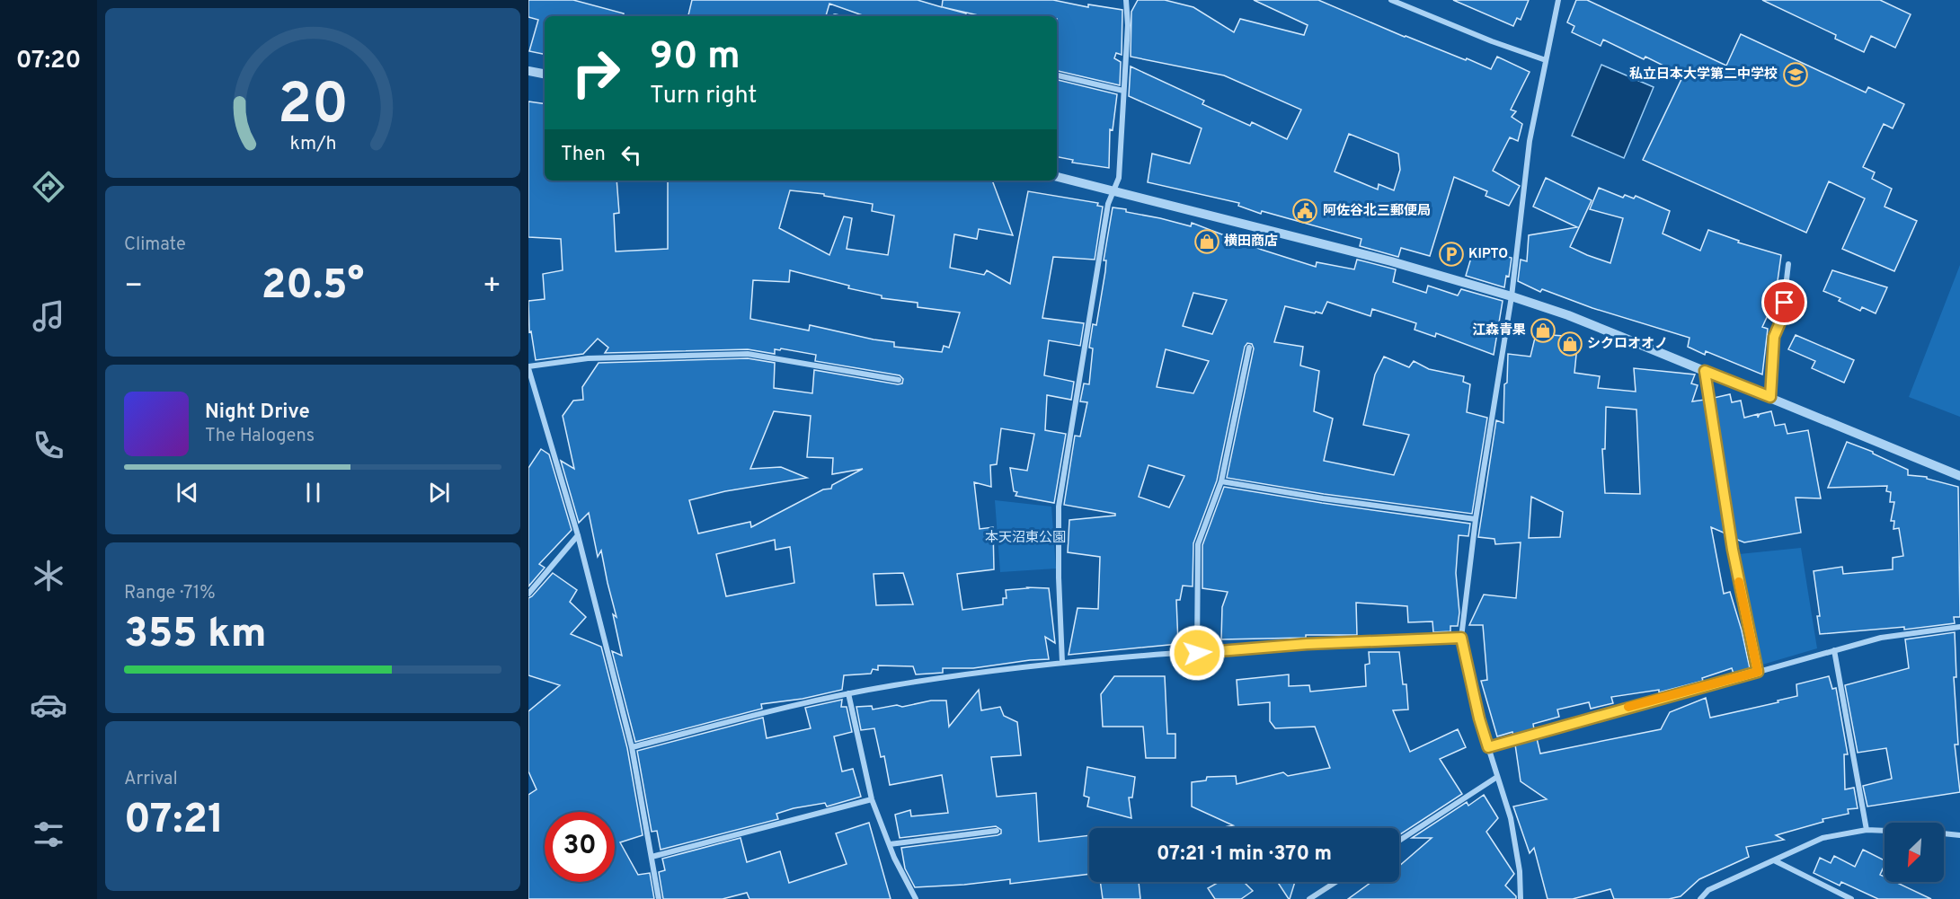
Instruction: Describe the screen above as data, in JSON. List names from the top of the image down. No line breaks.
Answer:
{"parks":["本天沼東公園"],"places":{"school or university":["私立日本大学第二中学校"],"public building":["阿佐谷北三郵便局"],"shop":["横田商店","江森青果","シクロオオノ"],"parking":["KIPTO"]},"north":"bottom left","page":{"tabs":"07:20","turn":["90 m","Turn right"],"then":"Then","tile":["Climate",["Range · 71%","355 km"],["Arrival","07:21"]],"heat":["−","20.5°","+"],"song":["Night Drive","The Halogens"],"limit":"30","trip":"07:21 · 1 min · 370 m","gauge":["20","km/h"]}}
